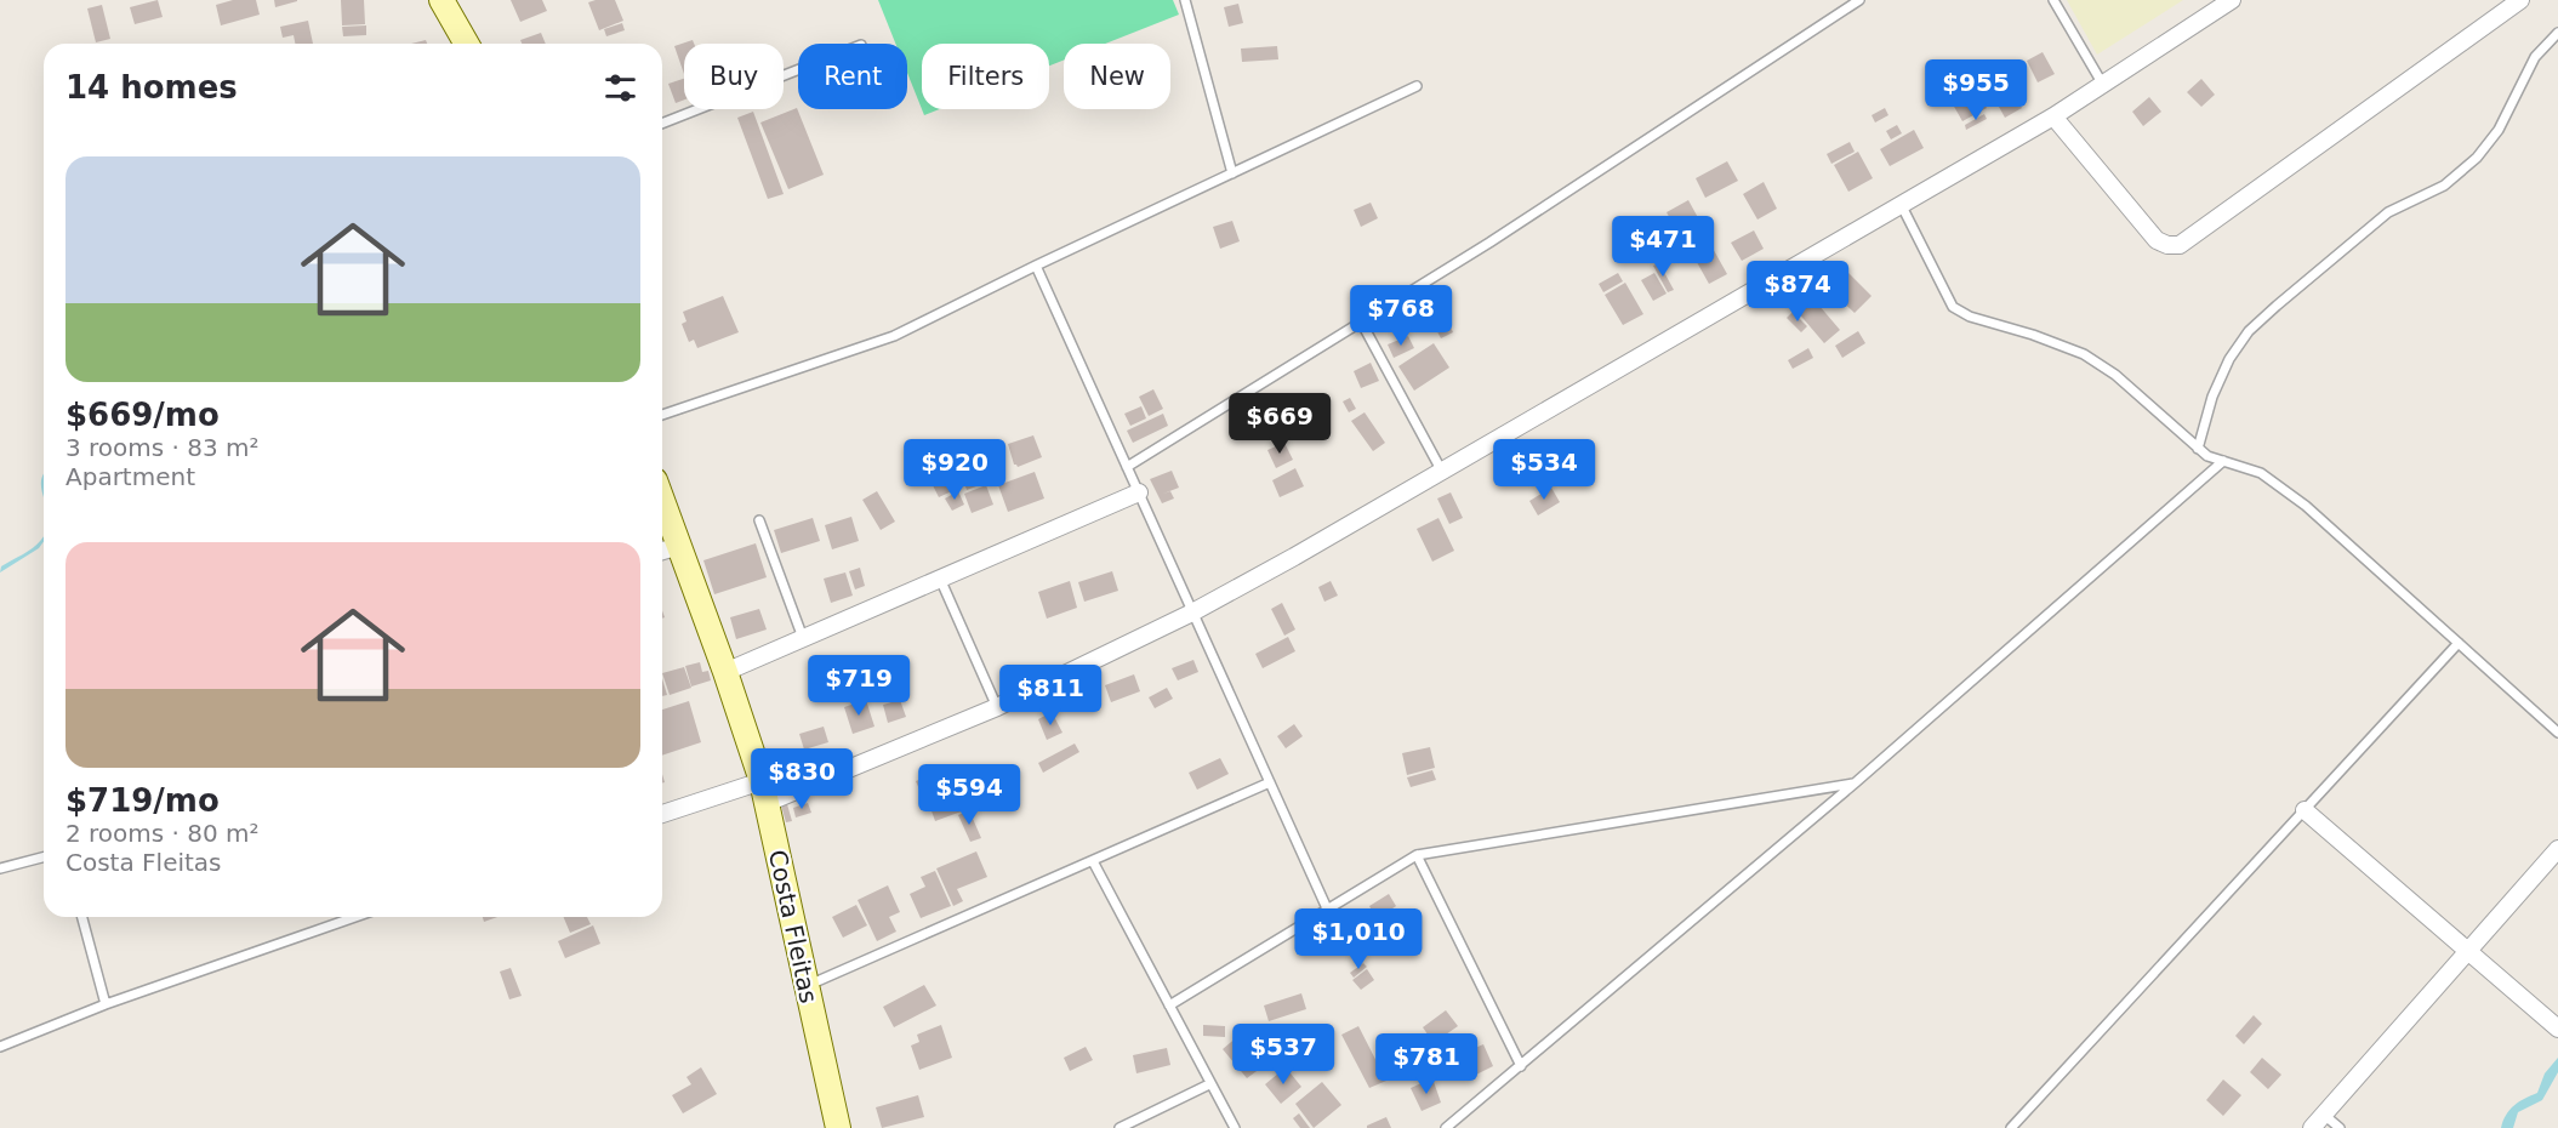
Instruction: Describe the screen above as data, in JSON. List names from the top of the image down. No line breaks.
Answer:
{"streets":{"main road":["Costa Fleitas"]},"page":{"chip":["Buy","Rent","Filters","New"],"heading":"14 homes","price":["$955","$471","$874","$768","$669","$920","$534","$719","$811","$830","$594","$1,010","$537","$781"],"list":[{"name":"$669/mo","note":"3 rooms · 83 m² · Apartment"},{"name":"$719/mo","note":"2 rooms · 80 m² · Costa Fleitas"}]}}
